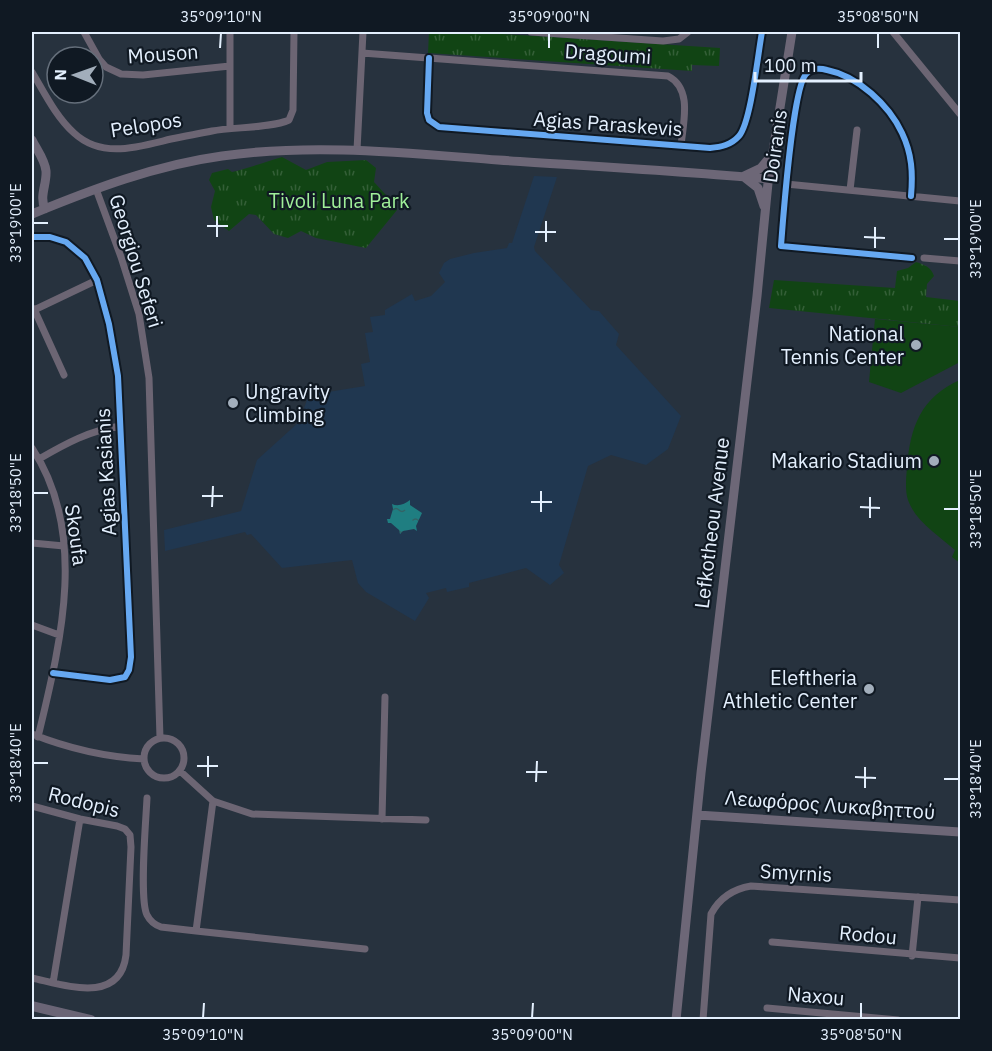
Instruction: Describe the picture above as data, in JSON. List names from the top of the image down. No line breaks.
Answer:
{"streets":{"main road":["Lefkotheou Avenue","Λεωφόρος Λυκαβηττού"],"street":["Mouson","Dragoumi","Agias Paraskevis","Pelopos","Doiranis","Georgiou Seferi","Agias Kasianis","Skoufa","Rodopis","Smyrnis","Rodou","Naxou"]},"crossings":[["Dragoumi","Agias Paraskevis"],["Agias Kasianis","Skoufa"],["Lefkotheou Avenue","Λεωφόρος Λυκαβηττού"]],"parks":["Tivoli Luna Park"],"places":["National Tennis Center","Ungravity Climbing","Makario Stadium","Eleftheria Athletic Center"],"scale_bar":"100 m","north":"left","coordinates":["35°09'10\"N","35°09'00\"N","35°08'50\"N","33°19'00\"E","33°18'50\"E","33°18'40\"E"]}
